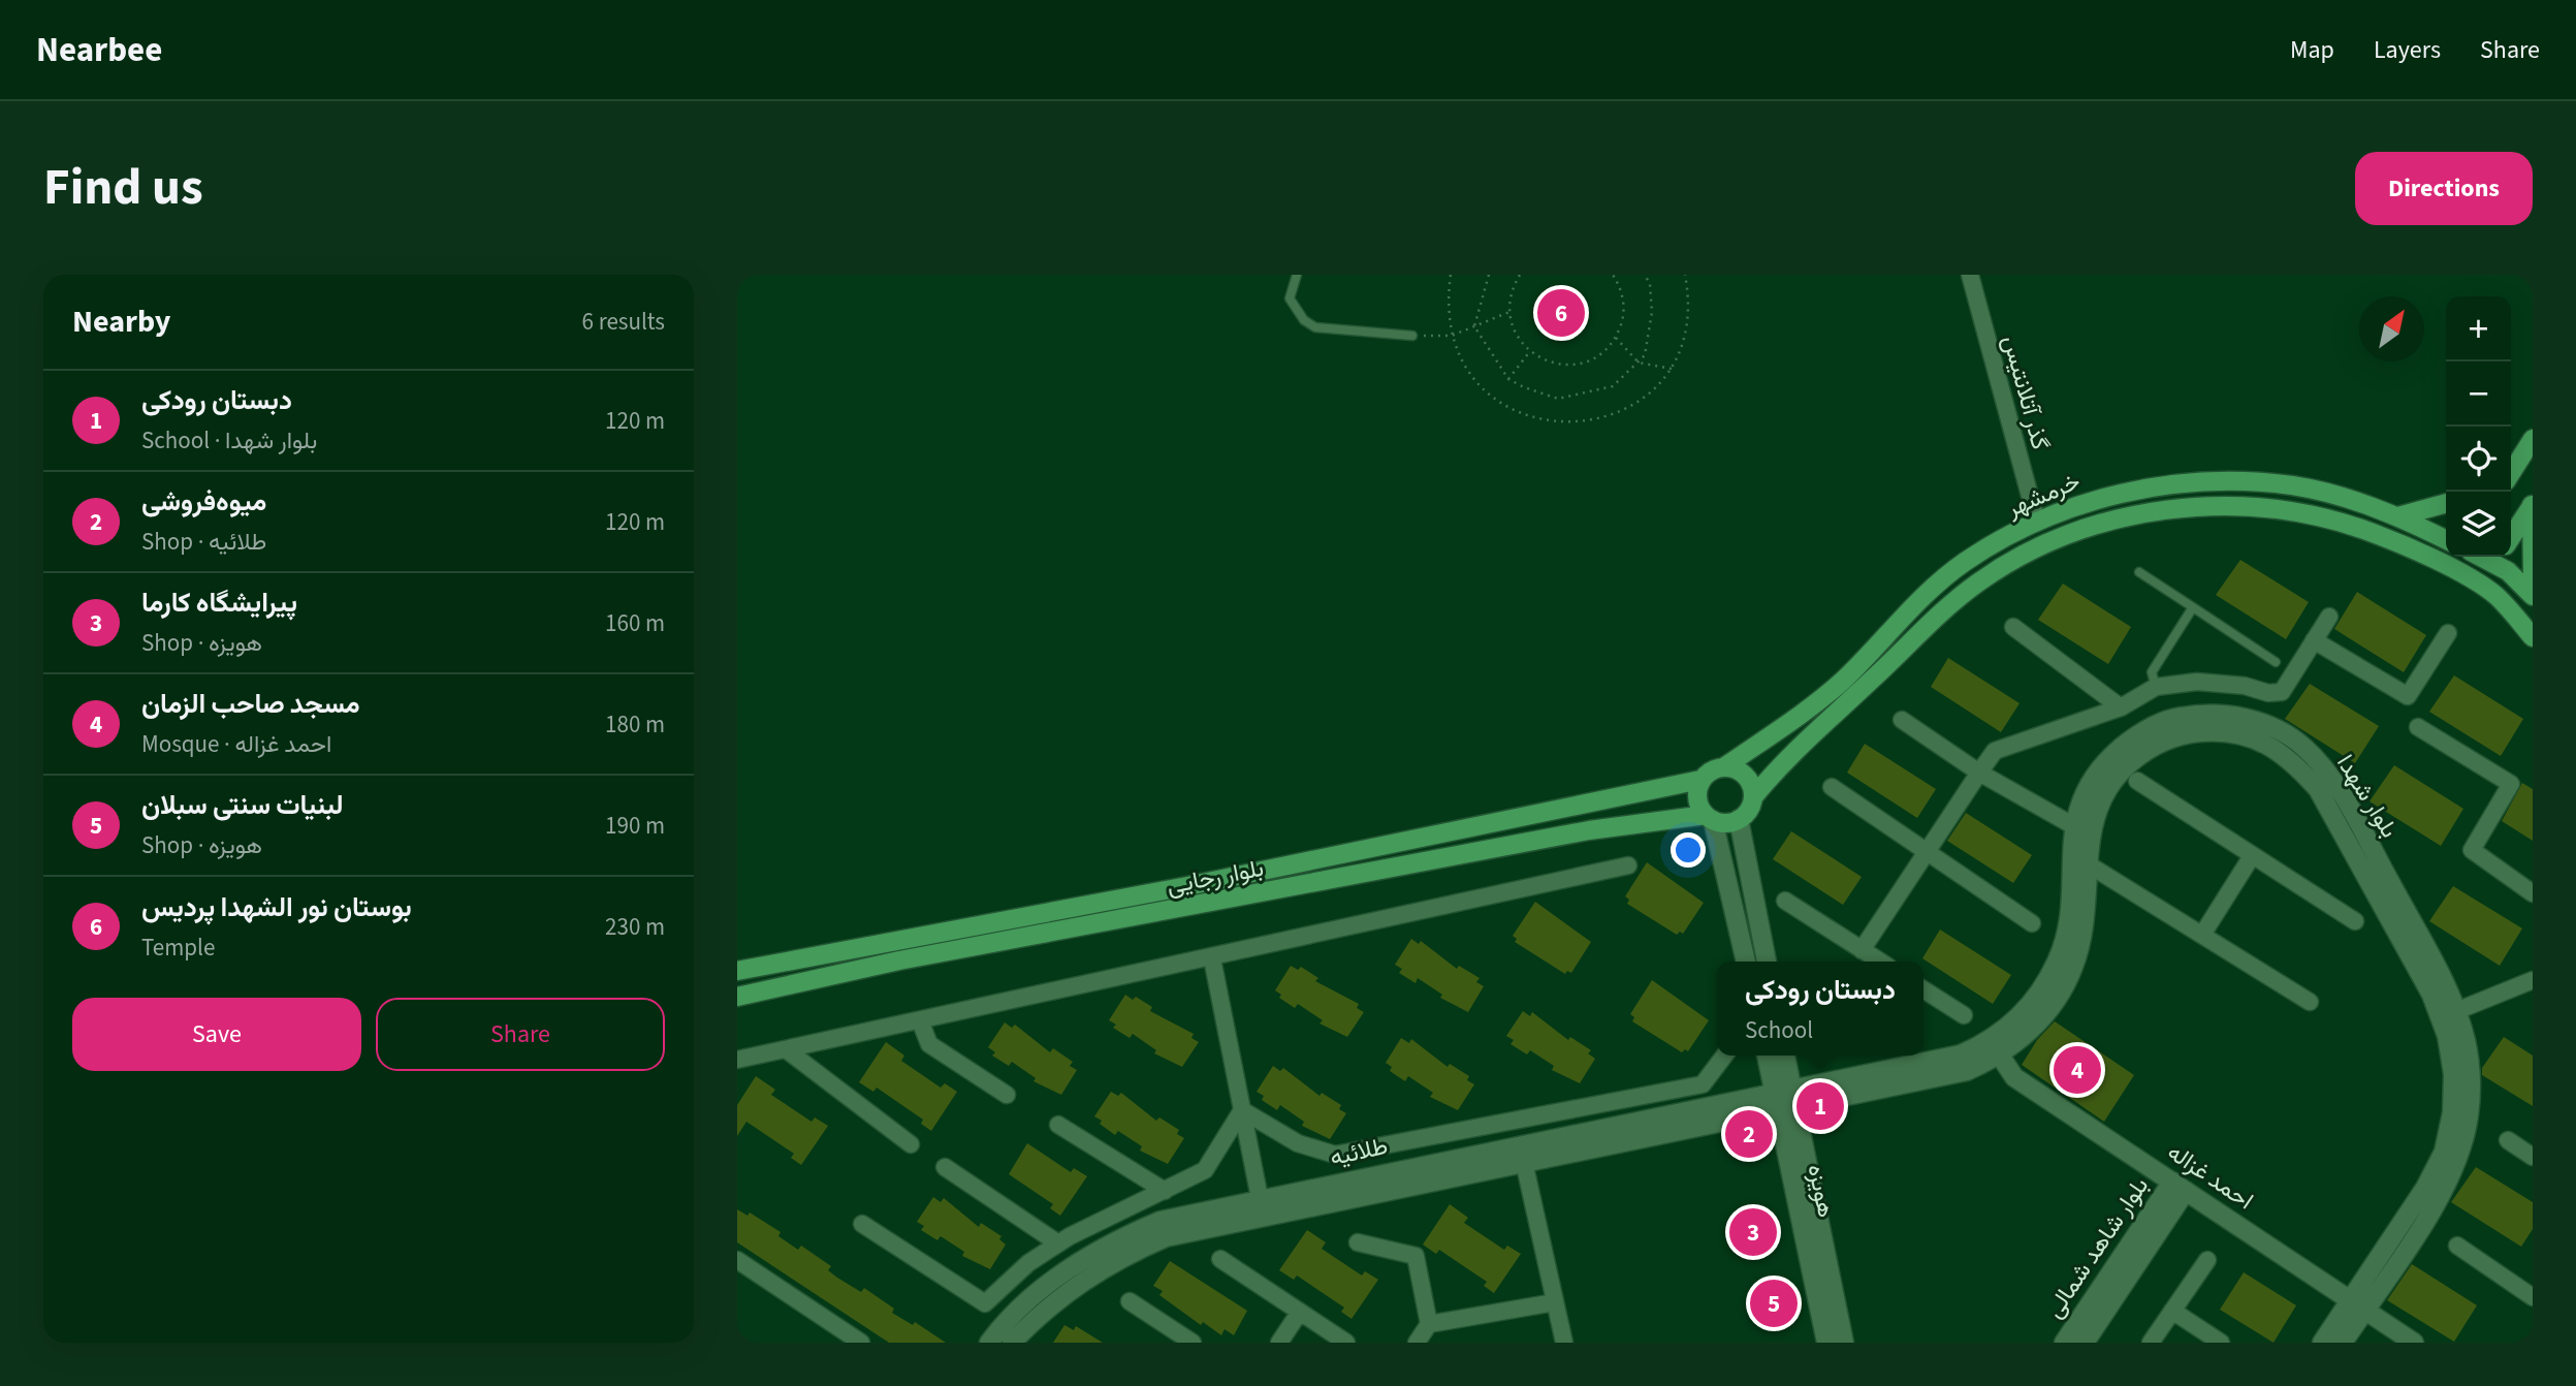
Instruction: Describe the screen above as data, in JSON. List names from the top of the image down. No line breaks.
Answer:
{"streets":{"main road":["خرمشهر","بلوار رجایی"],"street":["گذر آتلانتیس","بلوار شهدا","طلائیه","احمد غزاله","هویزه","بلوار شاهد شمالی"]},"crossings":[["گذر آتلانتیس","خرمشهر"],["خرمشهر","بلوار رجایی"],["بلوار شهدا","طلائیه"],["بلوار شهدا","احمد غزاله"],["بلوار شهدا","هویزه"],["طلائیه","هویزه"],["احمد غزاله","بلوار شاهد شمالی"]],"north":"top right","page":{"header":"Nearbee","nav":["Map","Layers","Share"],"title":"Find us","buttons":["Directions",["Save","Share"]],"heading":["Nearby","6 results"],"pins":["6","4","1","2","3","5"],"map_buttons":["+","−"],"list":[{"mark":"1","name":"دبستان رودکی","note":"School · بلوار شهدا","value":"120 m"},{"mark":"2","name":"میوه‌فروشی","note":"Shop · طلائیه","value":"120 m"},{"mark":"3","name":"پیرایشگاه کارما","note":"Shop · هویزه","value":"160 m"},{"mark":"4","name":"مسجد صاحب الزمان","note":"Mosque · احمد غزاله","value":"180 m"},{"mark":"5","name":"لبنیات سنتی سبلان","note":"Shop · هویزه","value":"190 m"},{"mark":"6","name":"بوستان نور الشهدا پردیس","note":"Temple","value":"230 m"}],"popup":["دبستان رودکی","School"]}}
